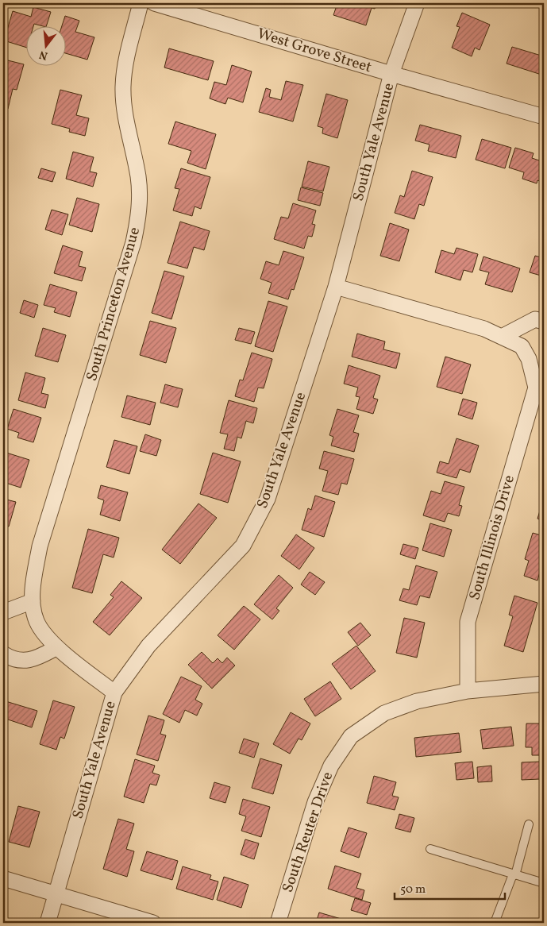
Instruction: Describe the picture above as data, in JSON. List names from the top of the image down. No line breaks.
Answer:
{"streets":{"street":["West Grove Street","South Yale Avenue","South Princeton Avenue","South Illinois Drive","South Reuter Drive"]},"crossings":[["West Grove Street","South Yale Avenue"],["South Yale Avenue","South Princeton Avenue"],["South Yale Avenue","South Illinois Drive"],["South Illinois Drive","South Reuter Drive"]],"scale_bar":"50 m","north":"bottom"}
